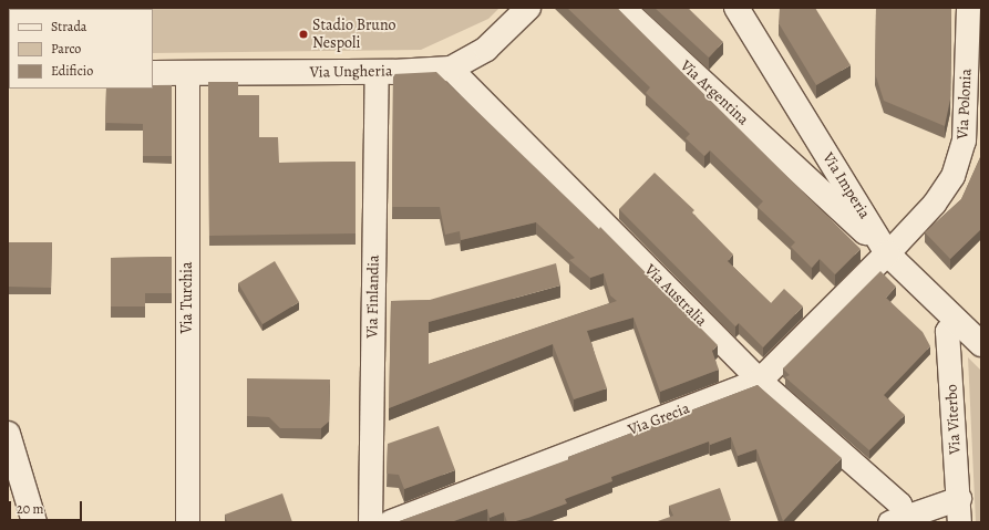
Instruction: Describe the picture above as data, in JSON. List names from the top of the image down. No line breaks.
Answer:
{"streets":{"street":["Via Ungheria","Via Argentina","Via Polonia","Via Imperia","Via Australia","Via Finlandia","Via Turchia","Via Grecia","Via Viterbo"]},"crossings":[["Via Ungheria","Via Australia"],["Via Ungheria","Via Finlandia"],["Via Ungheria","Via Turchia"],["Via Argentina","Via Polonia"],["Via Argentina","Via Imperia"],["Via Argentina","Via Grecia"],["Via Polonia","Via Imperia"],["Via Polonia","Via Grecia"],["Via Imperia","Via Grecia"],["Via Imperia","Via Viterbo"],["Via Australia","Via Grecia"]],"places":["Stadio Bruno Nespoli"],"legend":["Strada","Parco","Edificio"],"scale_bar":"20 m"}
